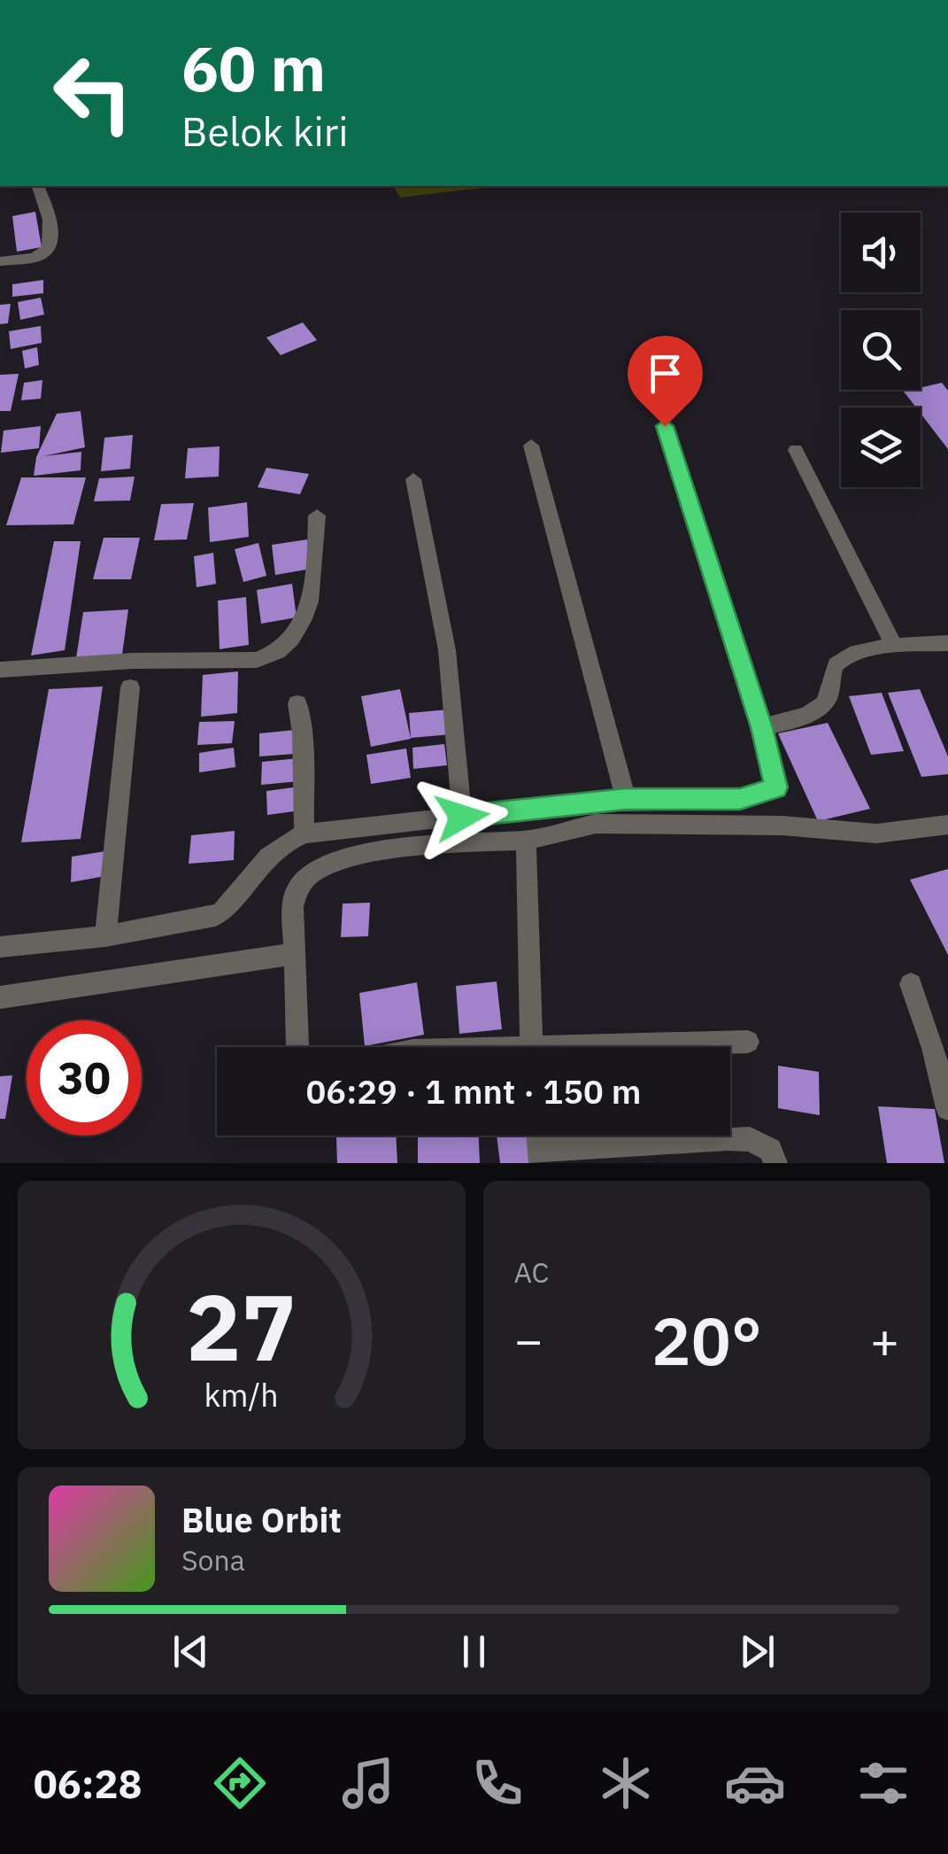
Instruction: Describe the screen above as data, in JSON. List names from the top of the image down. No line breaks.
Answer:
{"page":{"turn":["60 m","Belok kiri"],"limit":"30","trip":"06:29 · 1 mnt · 150 m","tile":"AC","heat":["−","20°","+"],"song":["Blue Orbit","Sona"],"tabs":"06:28","gauge":["27","km/h"]}}
